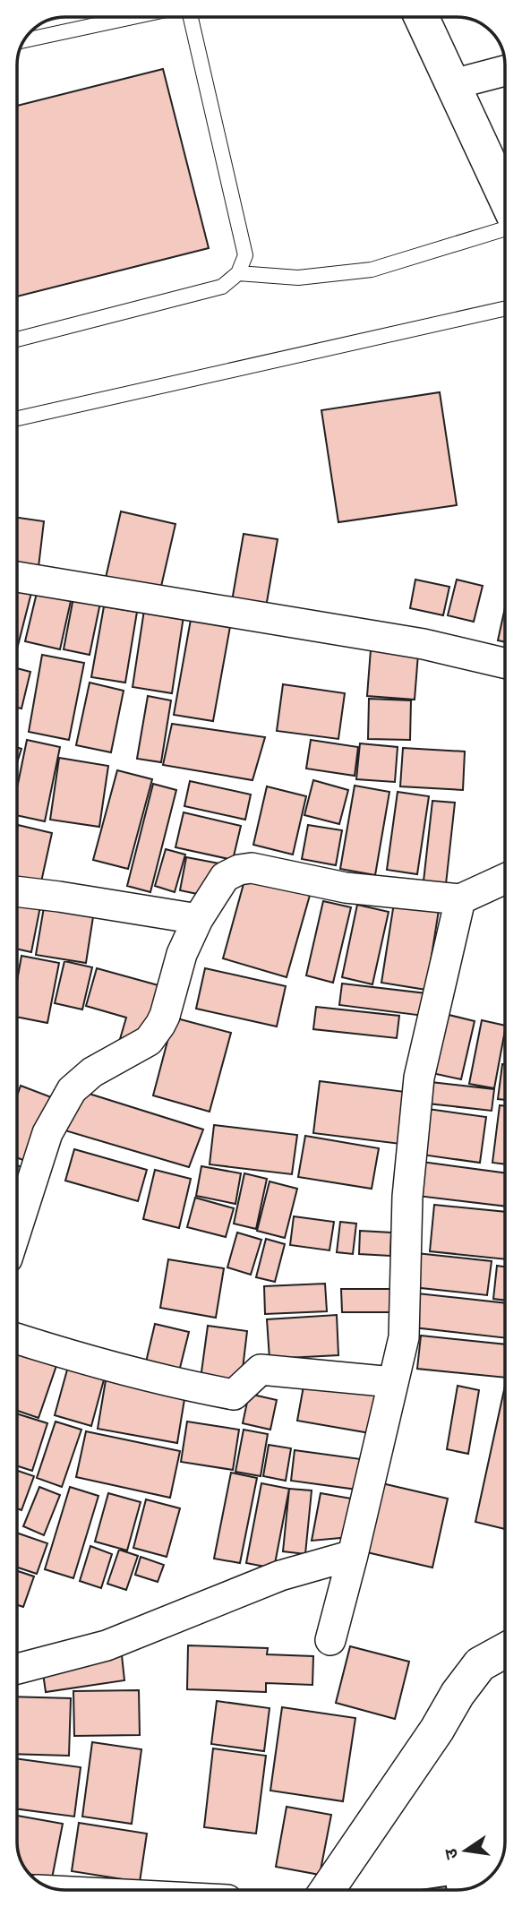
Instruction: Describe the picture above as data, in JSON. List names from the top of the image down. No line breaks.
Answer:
{"north":"left"}
